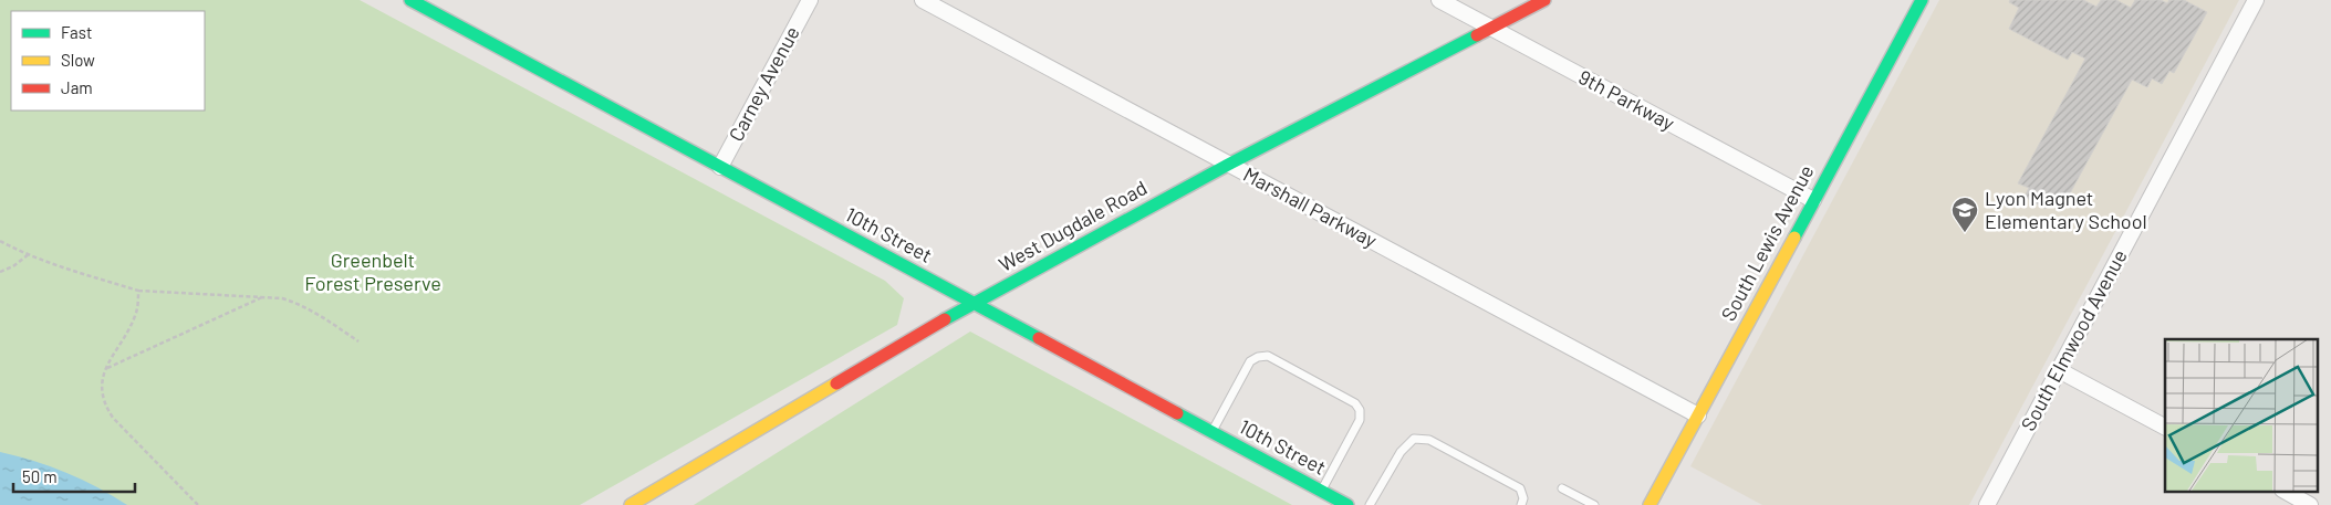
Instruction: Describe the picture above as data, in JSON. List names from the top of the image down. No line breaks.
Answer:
{"streets":{"street":["Carney Avenue","9th Parkway","Marshall Parkway","West Dugdale Road","10th Street","South Lewis Avenue","South Elmwood Avenue"]},"crossings":[["Carney Avenue","10th Street"],["9th Parkway","West Dugdale Road"],["9th Parkway","South Lewis Avenue"],["Marshall Parkway","West Dugdale Road"],["Marshall Parkway","South Lewis Avenue"],["West Dugdale Road","10th Street"]],"parks":["Greenbelt Forest Preserve"],"places":{"school or university":["Lyon Magnet Elementary School"]},"legend":["Fast","Slow","Jam"],"scale_bar":"50 m"}
